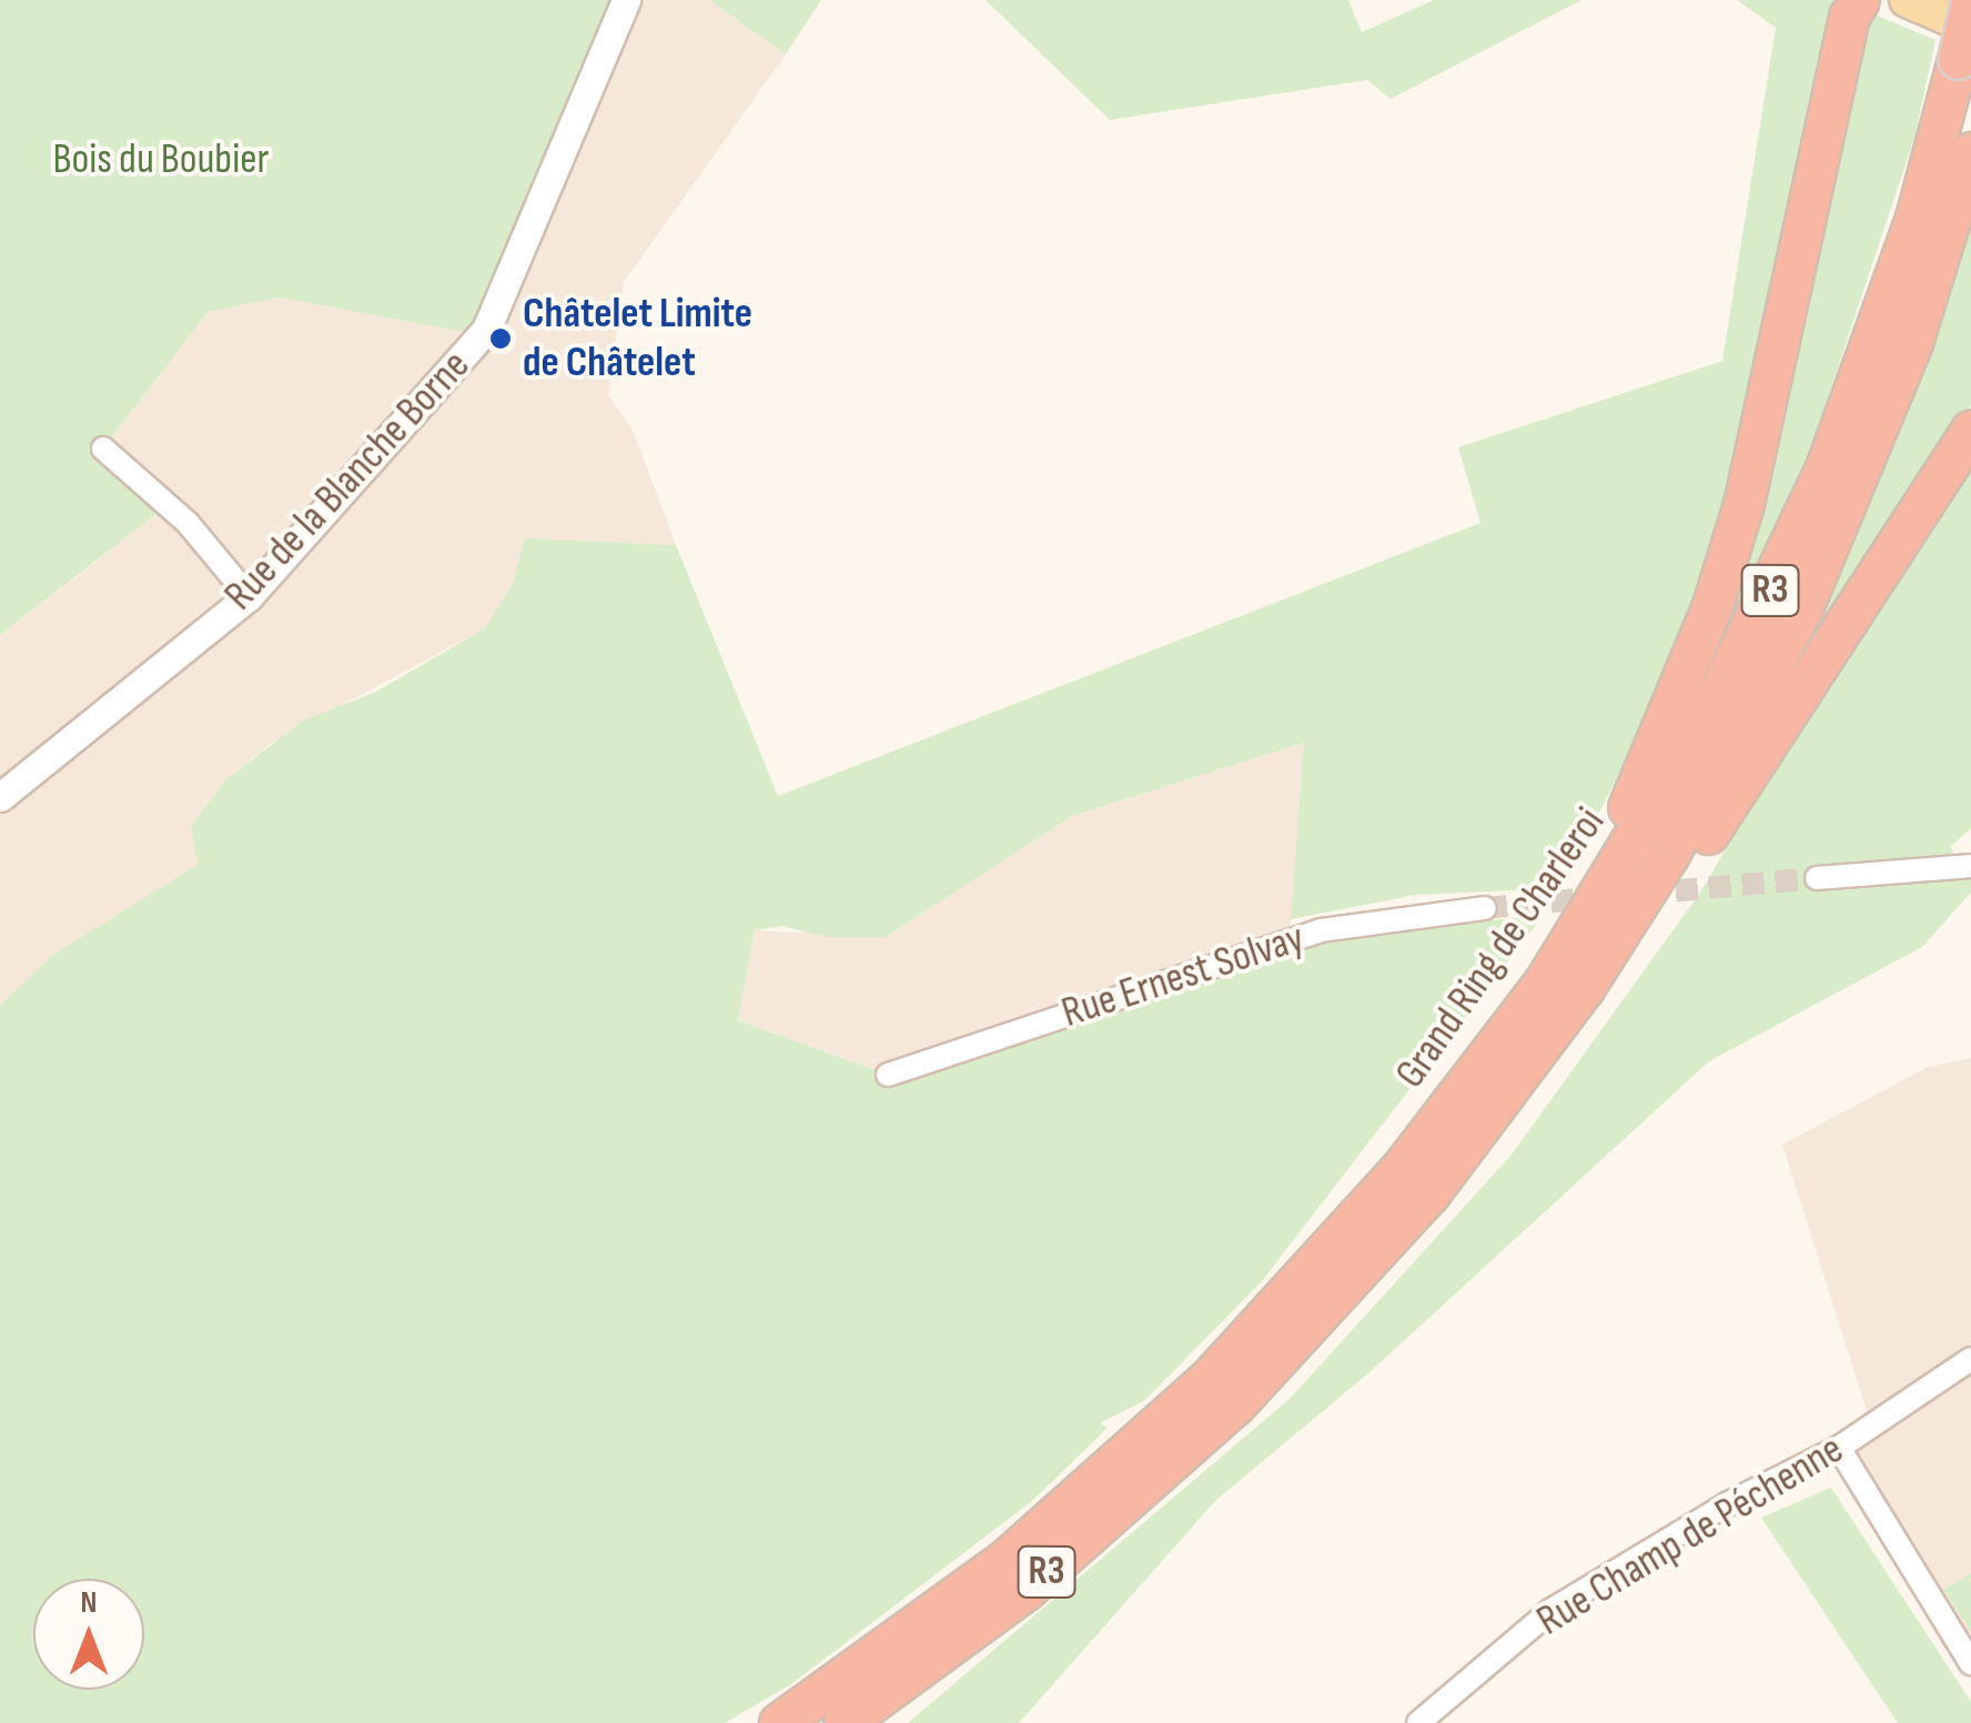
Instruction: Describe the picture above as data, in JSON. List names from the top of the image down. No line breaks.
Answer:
{"streets":{"highway":["R3","Grand Ring de Charleroi"],"street":["Rue de la Blanche Borne","Rue Ernest Solvay","Rue Champ de Péchenne"]},"parks":["Bois du Boubier"],"places":["Châtelet Limite de Châtelet"],"north":"top"}
